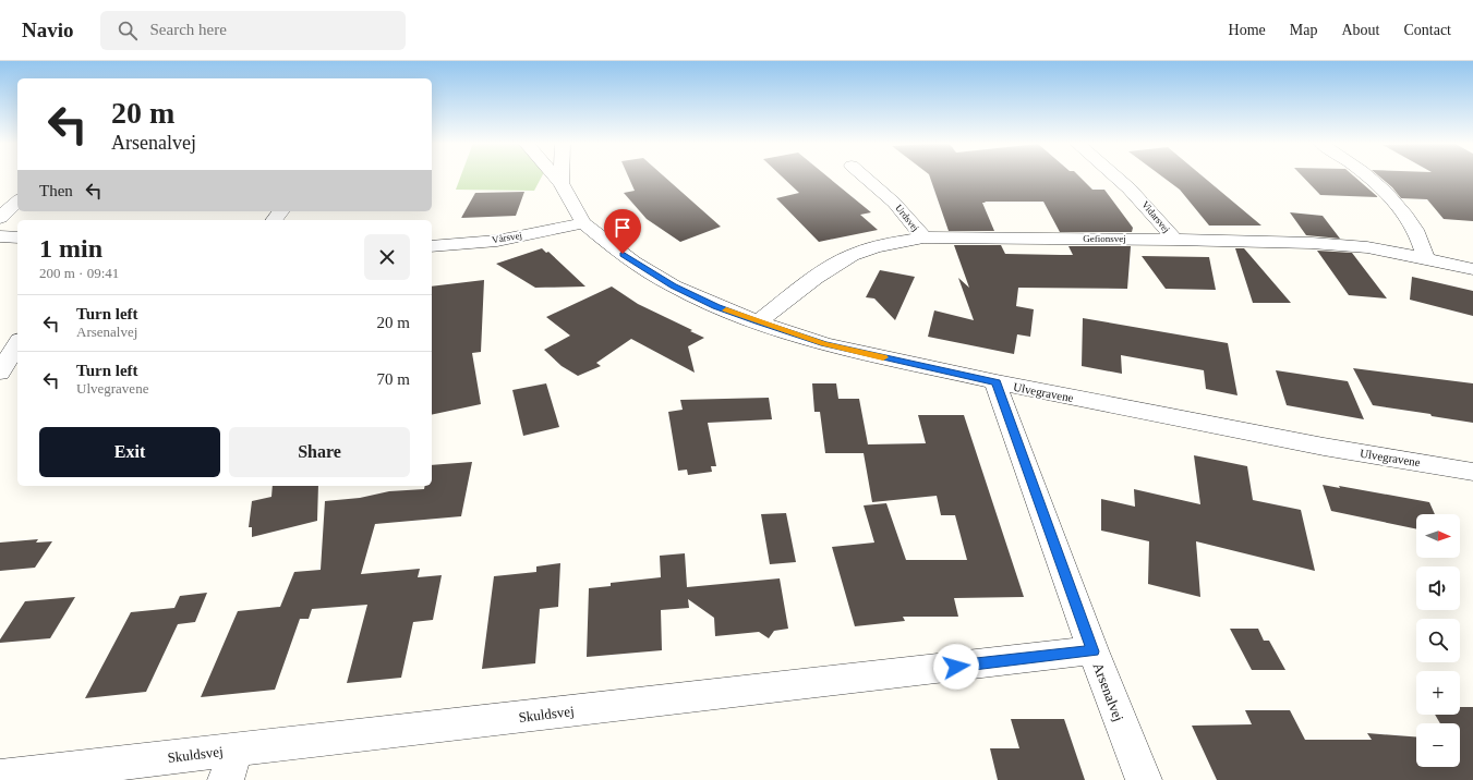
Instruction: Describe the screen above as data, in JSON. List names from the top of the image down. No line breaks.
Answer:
{"streets":{"street":["Vidarsvej","Urdsvej","Vårsvej","Gefionsvej","Ulvegravene","Arsenalvej","Skuldsvej"]},"crossings":[["Vidarsvej","Gefionsvej"],["Urdsvej","Gefionsvej"],["Vårsvej","Ulvegravene"],["Gefionsvej","Ulvegravene"],["Ulvegravene","Arsenalvej"],["Arsenalvej","Skuldsvej"]],"north":"right","page":{"header":"Navio","search":"Search here","nav":["Home","Map","About","Contact"],"turn":["20 m","Arsenalvej"],"then":"Then","heading":["1 min","200 m · 09:41"],"list":[{"name":"Turn left","note":"Arsenalvej","value":"20 m"},{"name":"Turn left","note":"Ulvegravene","value":"70 m"}],"buttons":["Exit","Share"],"map_buttons":["+","−"]}}
